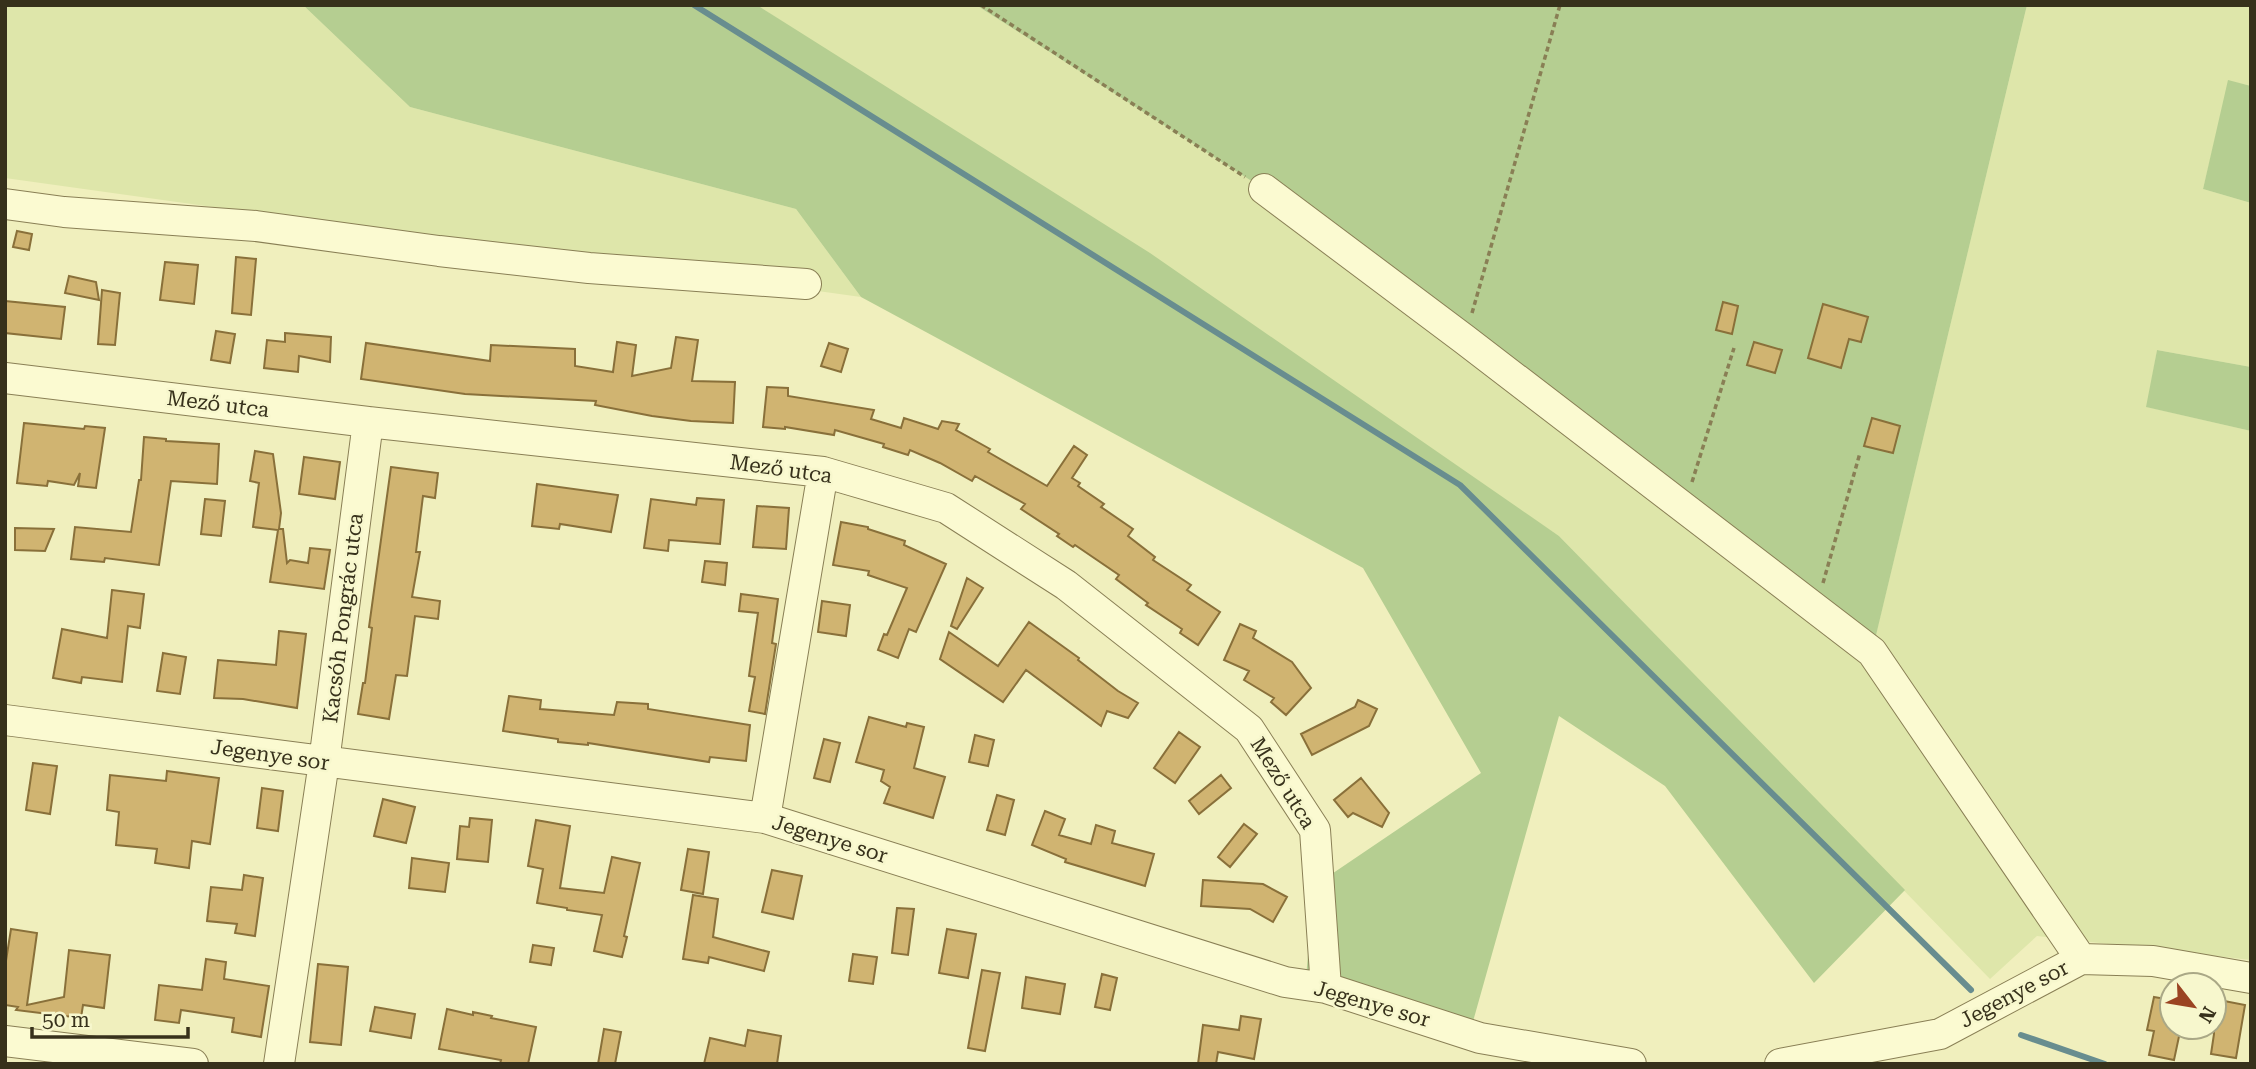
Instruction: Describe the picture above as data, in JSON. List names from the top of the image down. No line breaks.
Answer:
{"streets":{"street":["Mező utca","Kacsóh Pongrác utca","Jegenye sor"]},"crossings":[["Mező utca","Kacsóh Pongrác utca"],["Mező utca","Jegenye sor"],["Kacsóh Pongrác utca","Jegenye sor"]],"scale_bar":"50 m","north":"bottom right"}
